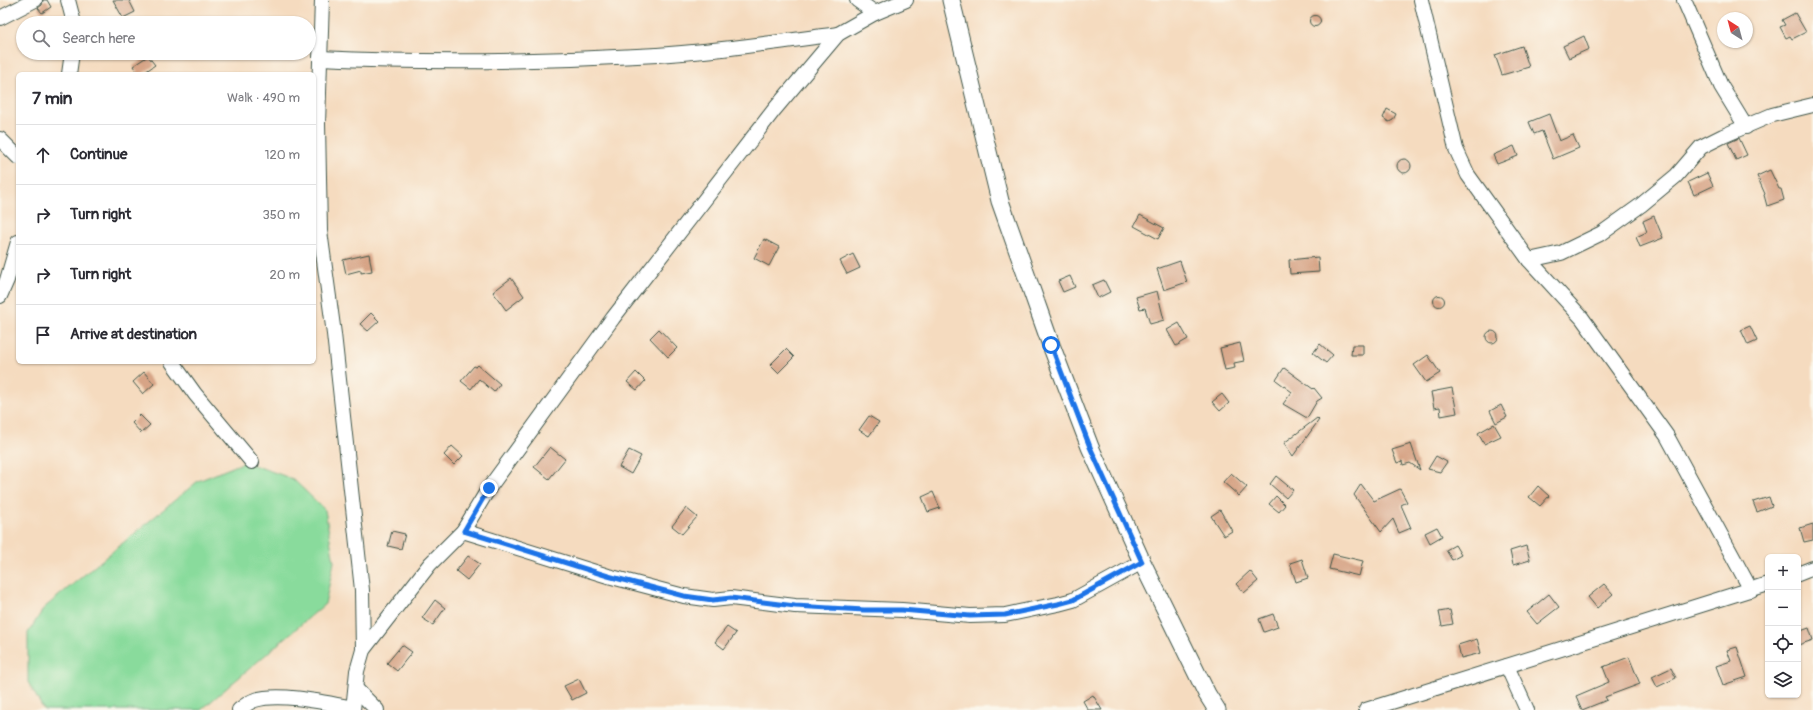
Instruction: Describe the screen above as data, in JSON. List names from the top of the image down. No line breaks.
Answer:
{"north":"top left","page":{"search":"Search here","heading":["7 min","Walk · 490 m"],"list":[["Continue","120 m"],["Turn right","350 m"],["Turn right","20 m"],"Arrive at destination"],"map_buttons":["+","−"]}}
